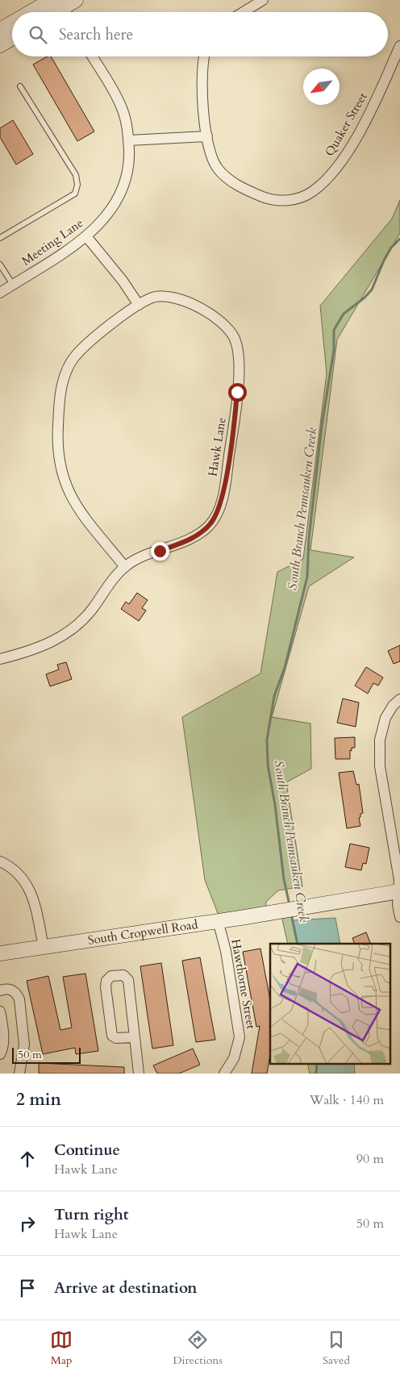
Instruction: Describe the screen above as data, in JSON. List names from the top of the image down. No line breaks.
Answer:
{"streets":{"street":["Quaker Street","Meeting Lane","Hawk Lane","South Cropwell Road","Hawthorne Street"]},"crossings":[["South Cropwell Road","Hawthorne Street"]],"water":["South Branch Pennsauken Creek"],"scale_bar":"50 m","north":"bottom left","page":{"search":"Search here","scale":"50 m","heading":["2 min","Walk · 140 m"],"list":[["Continue","Hawk Lane","90 m"],["Turn right","Hawk Lane","50 m"],"Arrive at destination"],"nav":["Map","Directions","Saved"]}}
